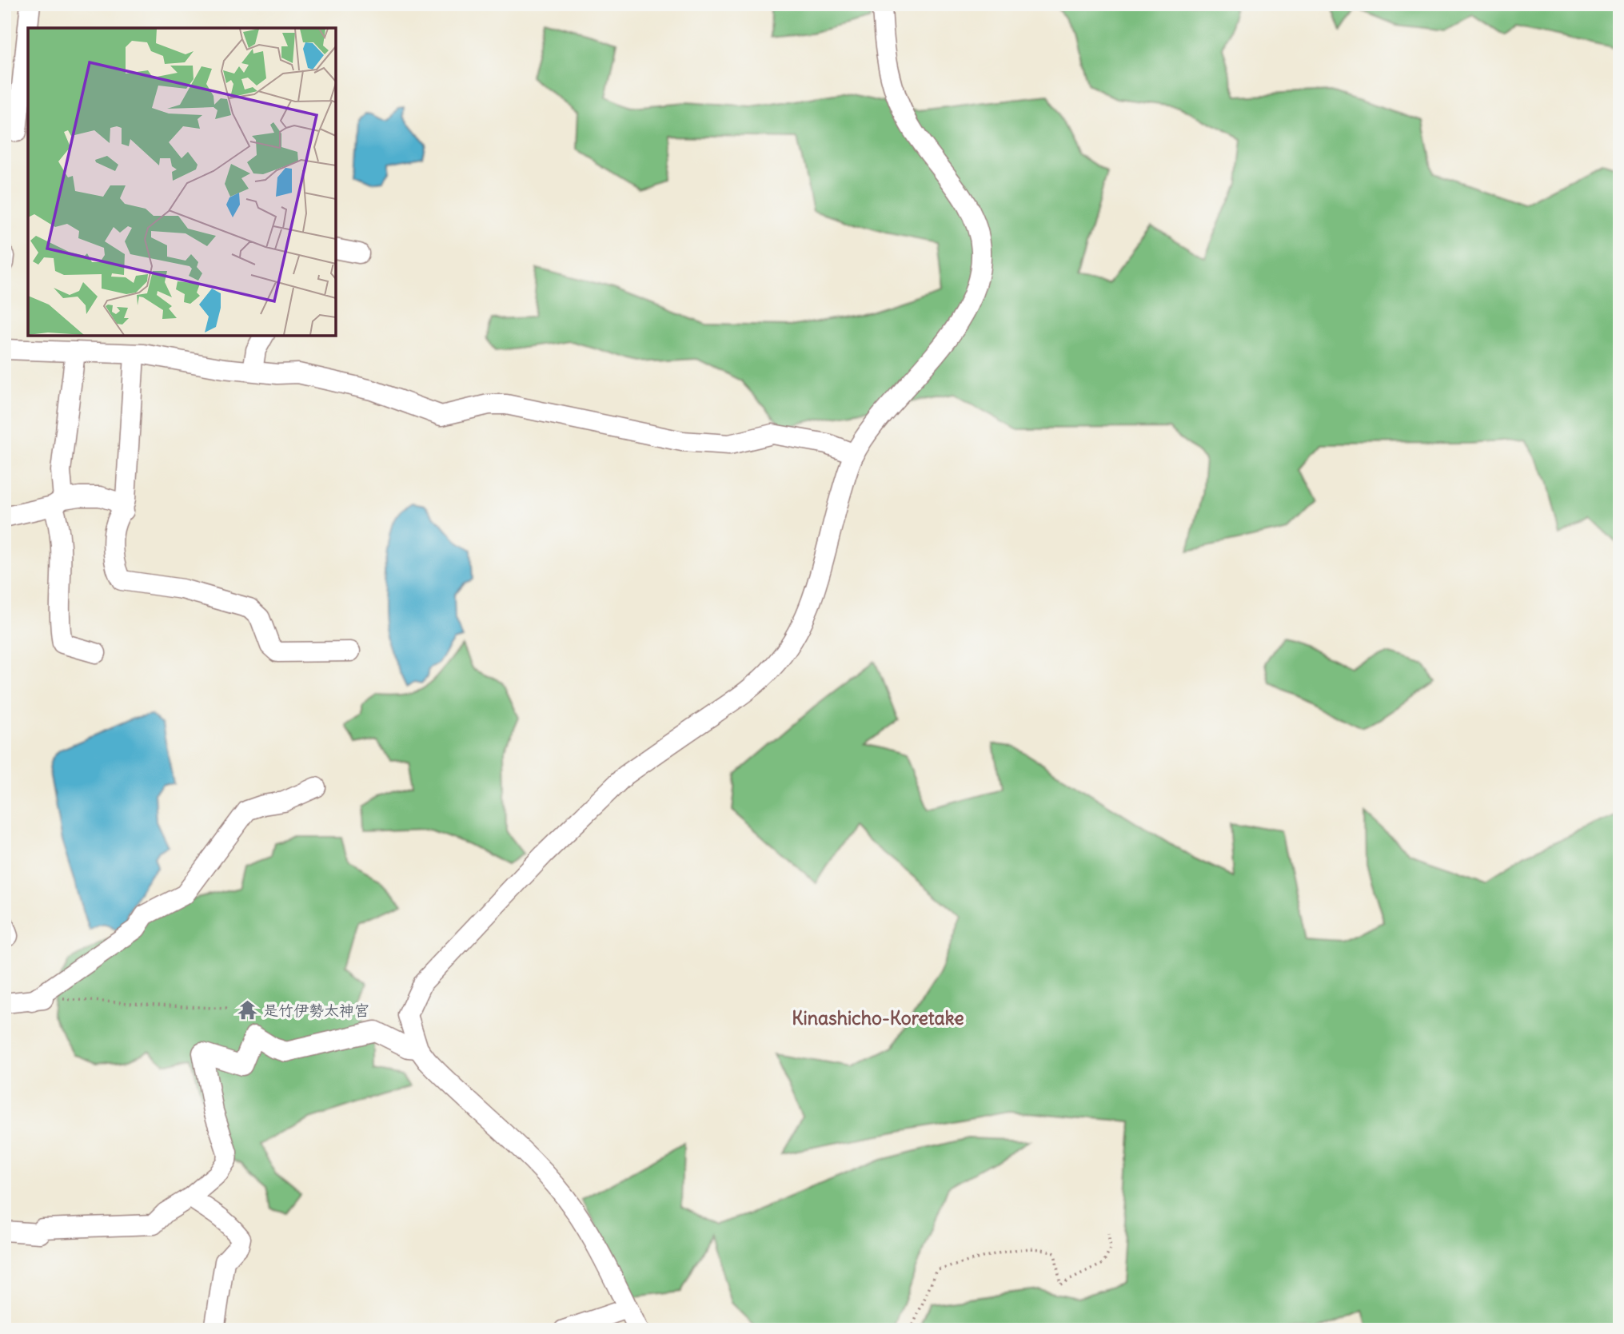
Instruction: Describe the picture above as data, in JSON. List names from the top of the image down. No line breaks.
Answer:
{"districts":["Kinashicho-Koretake"],"places":{"temple":["是竹伊勢太神宮"]}}
